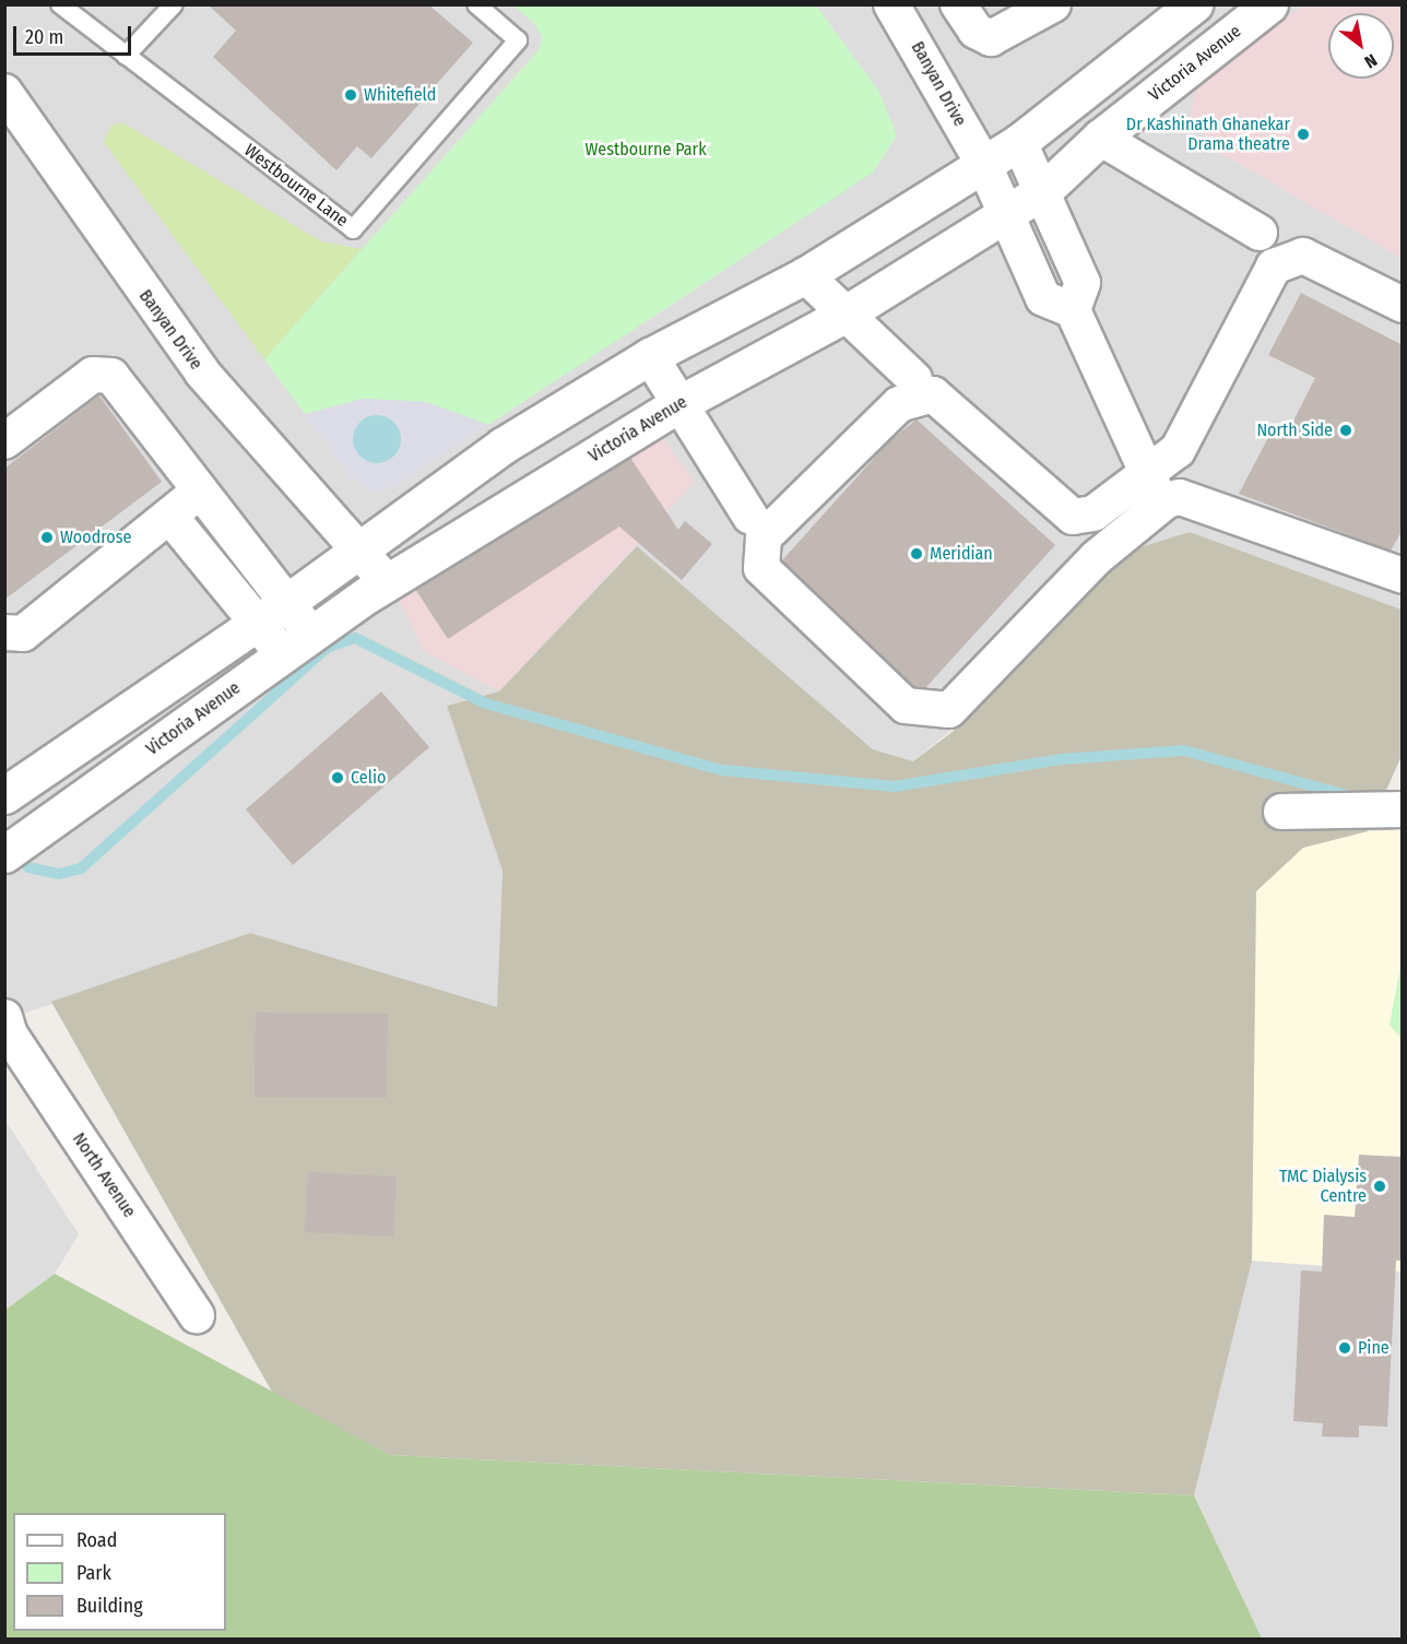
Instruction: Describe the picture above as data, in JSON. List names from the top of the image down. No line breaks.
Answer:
{"streets":{"street":["Victoria Avenue","Banyan Drive","North Avenue"],"lane":["Westbourne Lane"]},"crossings":[["Victoria Avenue","Banyan Drive"]],"parks":["Westbourne Park"],"places":["Whitefield","Dr Kashinath Ghanekar Drama theatre","North Side","Woodrose","Meridian","Celio","TMC Dialysis Centre","Pine"],"legend":["Road","Park","Building"],"scale_bar":"20 m","north":"bottom right"}
